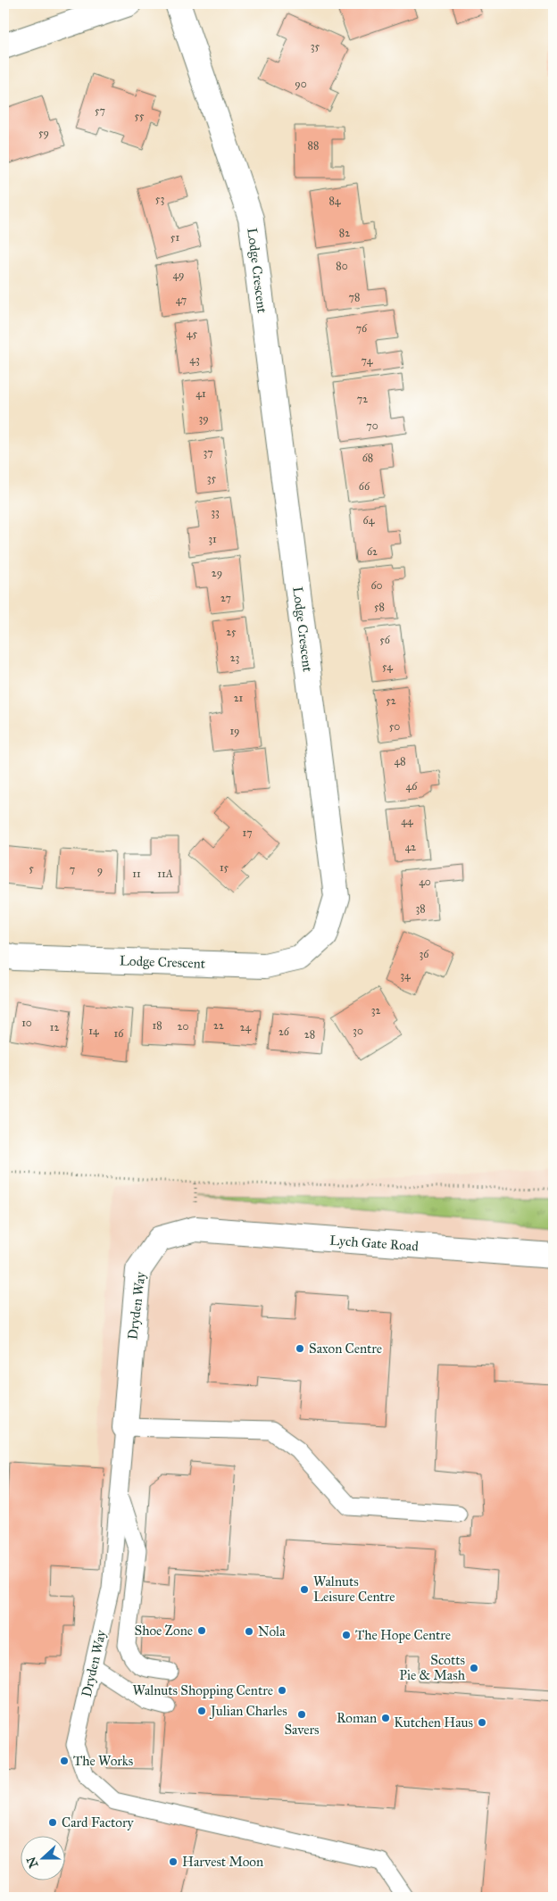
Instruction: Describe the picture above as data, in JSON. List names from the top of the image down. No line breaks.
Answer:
{"streets":{"street":["Lodge Crescent","Lych Gate Road","Dryden Way"]},"crossings":[["Lych Gate Road","Dryden Way"]],"places":["Saxon Centre","Walnuts Leisure Centre","Shoe Zone","Nola","The Hope Centre","Scotts Pie & Mash","Walnuts Shopping Centre","Julian Charles","Savers","Roman","Kutchen Haus","The Works","Card Factory","Harvest Moon"],"house_numbers":["35","90","57","55","59","88","53","84","82","51","80","49","78","47","76","45","43","74","41","72","39","70","37","68","35","66","33","64","31","62","29","60","27","58","25","56","23","54","21","52","50","19","48","46","44","17","42","15","5","7","9","11","11A","40","38","36","34","32","10","18","22","20","12","24","14","30","26","16","28"],"north":"left"}
